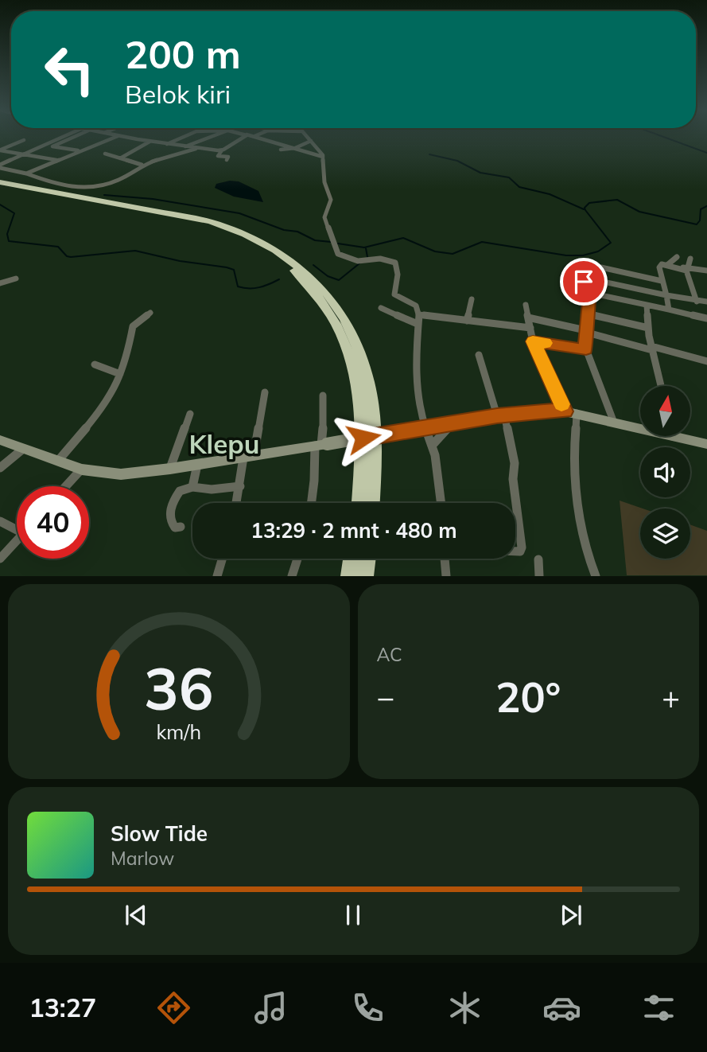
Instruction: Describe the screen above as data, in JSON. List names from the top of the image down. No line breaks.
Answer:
{"districts":["Klepu"],"north":"top","page":{"turn":["200 m","Belok kiri"],"limit":"40","trip":"13:29 · 2 mnt · 480 m","tile":"AC","heat":["−","20°","+"],"song":["Slow Tide","Marlow"],"tabs":"13:27","gauge":["36","km/h"]}}
